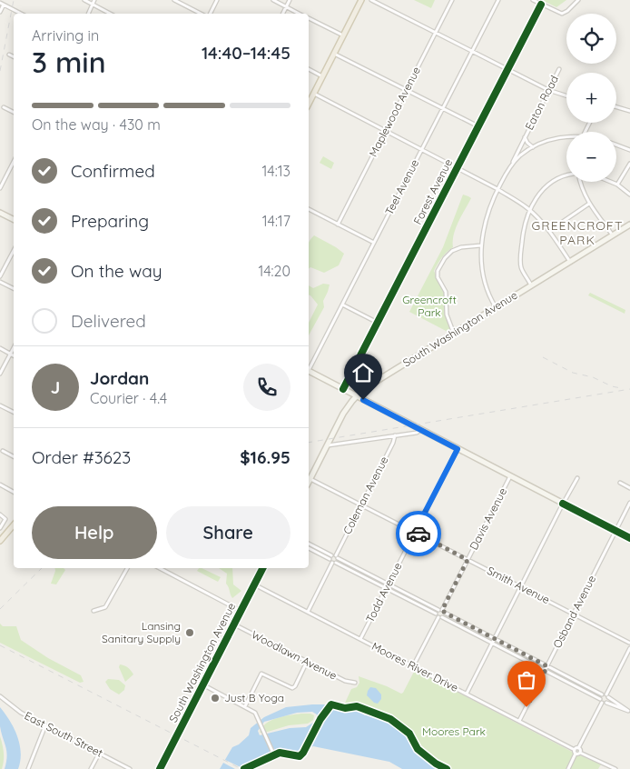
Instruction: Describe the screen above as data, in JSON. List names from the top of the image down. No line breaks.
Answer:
{"streets":{"street":["Eaton Road","Maplewood Avenue","Teel Avenue","Forest Avenue","South Washington Avenue","Coleman Avenue","Davis Avenue","Smith Avenue","Todd Avenue","Osband Avenue","Woodlawn Avenue","Moores River Drive","East South Street"]},"crossings":[["Eaton Road","South Washington Avenue"],["South Washington Avenue","Smith Avenue"],["South Washington Avenue","Woodlawn Avenue"],["South Washington Avenue","Moores River Drive"],["Coleman Avenue","Smith Avenue"],["Davis Avenue","Smith Avenue"],["Smith Avenue","Todd Avenue"],["Smith Avenue","Osband Avenue"],["Todd Avenue","Moores River Drive"],["Osband Avenue","Moores River Drive"]],"districts":["GREENCROFT PARK"],"parks":["Greencroft Park","Moores Park"],"places":["Lansing Sanitary Supply","Just B Yoga"],"page":{"map_buttons":["+","−"],"heading":["3 min","Arriving in","14:40–14:45"],"panel":["Jordan","Courier · 4.4","Order #3623","$16.95"],"bar":"On the way · 430 m","list":[["Confirmed","14:13"],["Preparing","14:17"],["On the way","14:20"],"Delivered"],"round":"J","buttons":["Help","Share"]}}
